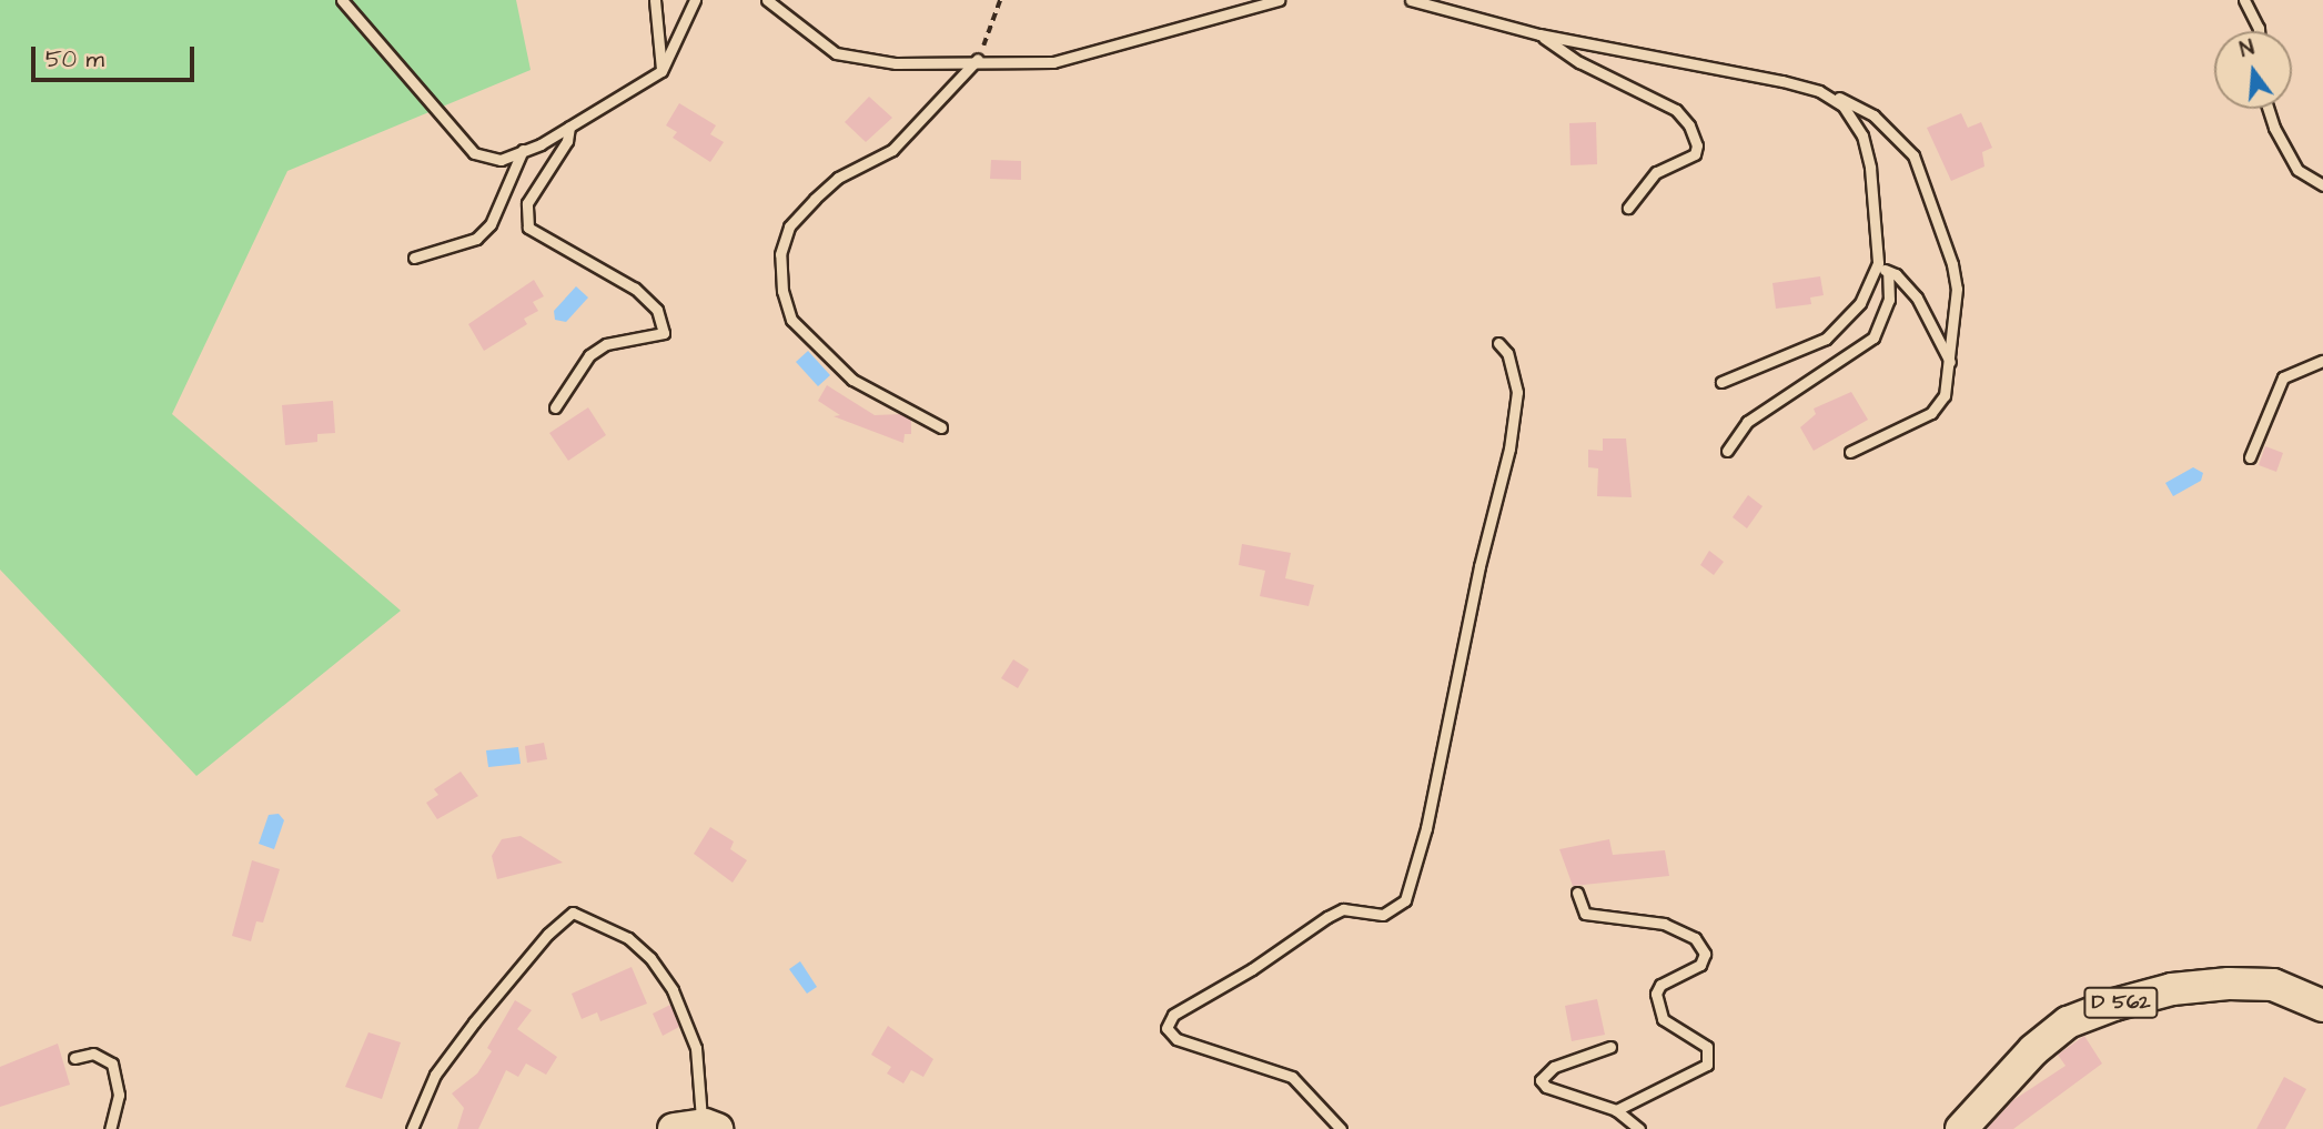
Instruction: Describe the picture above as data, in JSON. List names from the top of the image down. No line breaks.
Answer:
{"streets":{"main road":["D 562"]},"scale_bar":"50 m","north":"top"}
